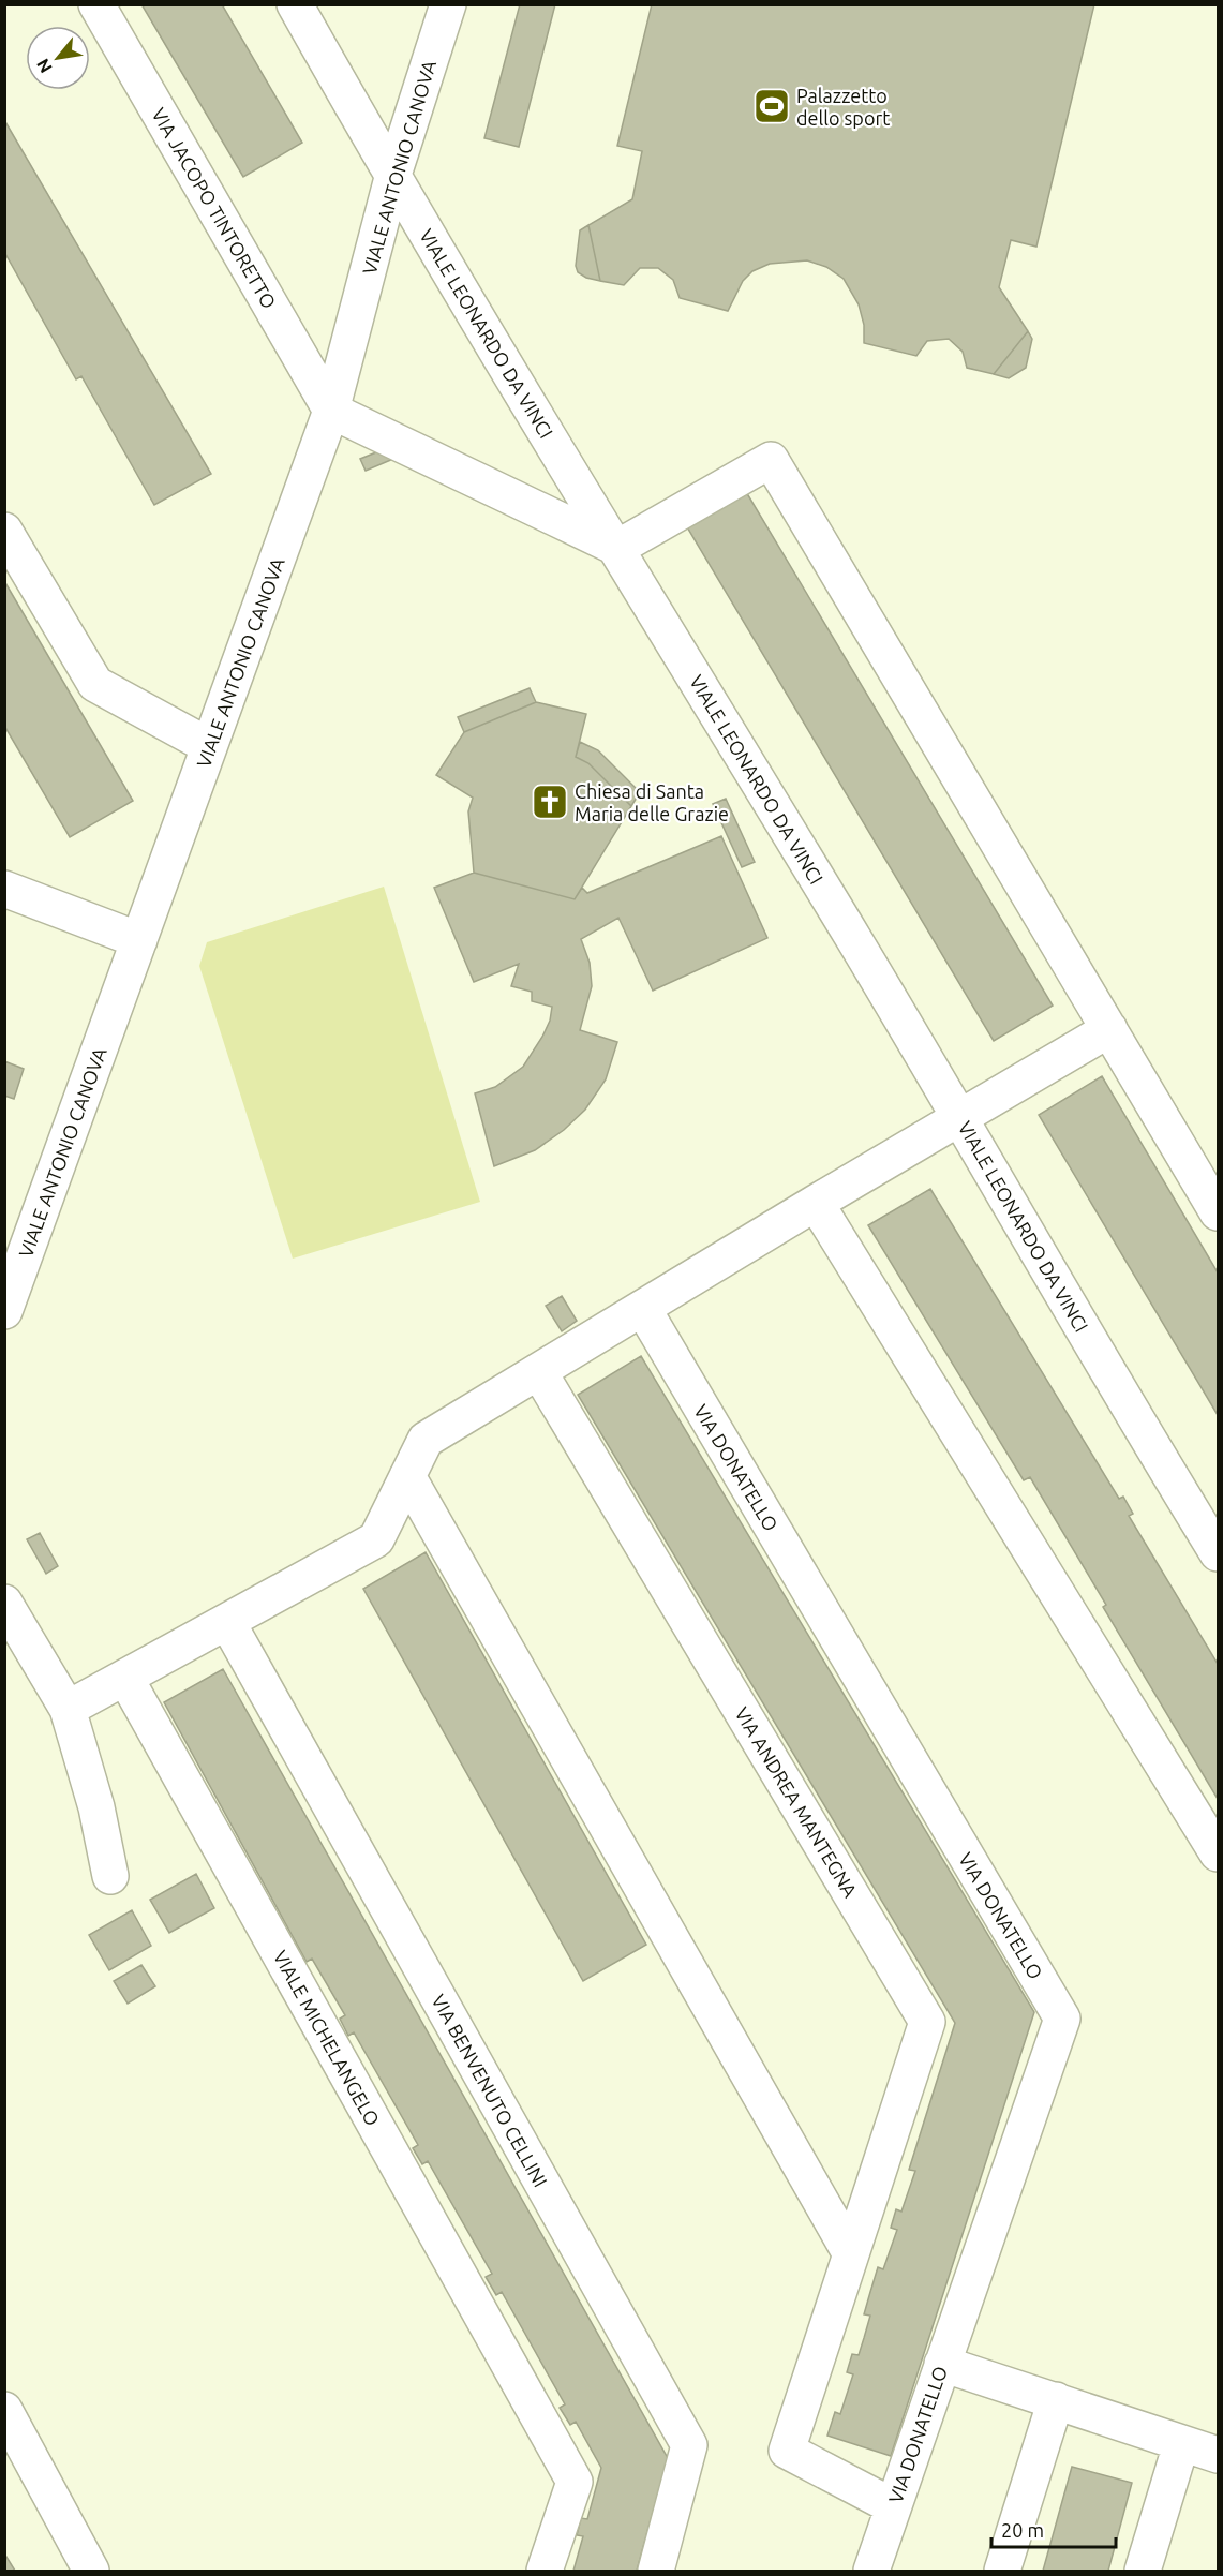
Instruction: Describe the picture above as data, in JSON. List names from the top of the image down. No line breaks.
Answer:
{"streets":{"street":["VIALE ANTONIO CANOVA","VIA JACOPO TINTORETTO","VIALE LEONARDO DA VINCI","VIA DONATELLO","VIA ANDREA MANTEGNA","VIALE MICHELANGELO","VIA BENVENUTO CELLINI"]},"crossings":[["VIALE ANTONIO CANOVA","VIA JACOPO TINTORETTO"],["VIALE ANTONIO CANOVA","VIALE LEONARDO DA VINCI"],["VIA DONATELLO","VIA ANDREA MANTEGNA"]],"places":{"sports":["Palazzetto dello sport"],"church":["Chiesa di Santa Maria delle Grazie"]},"scale_bar":"20 m","north":"bottom left"}
